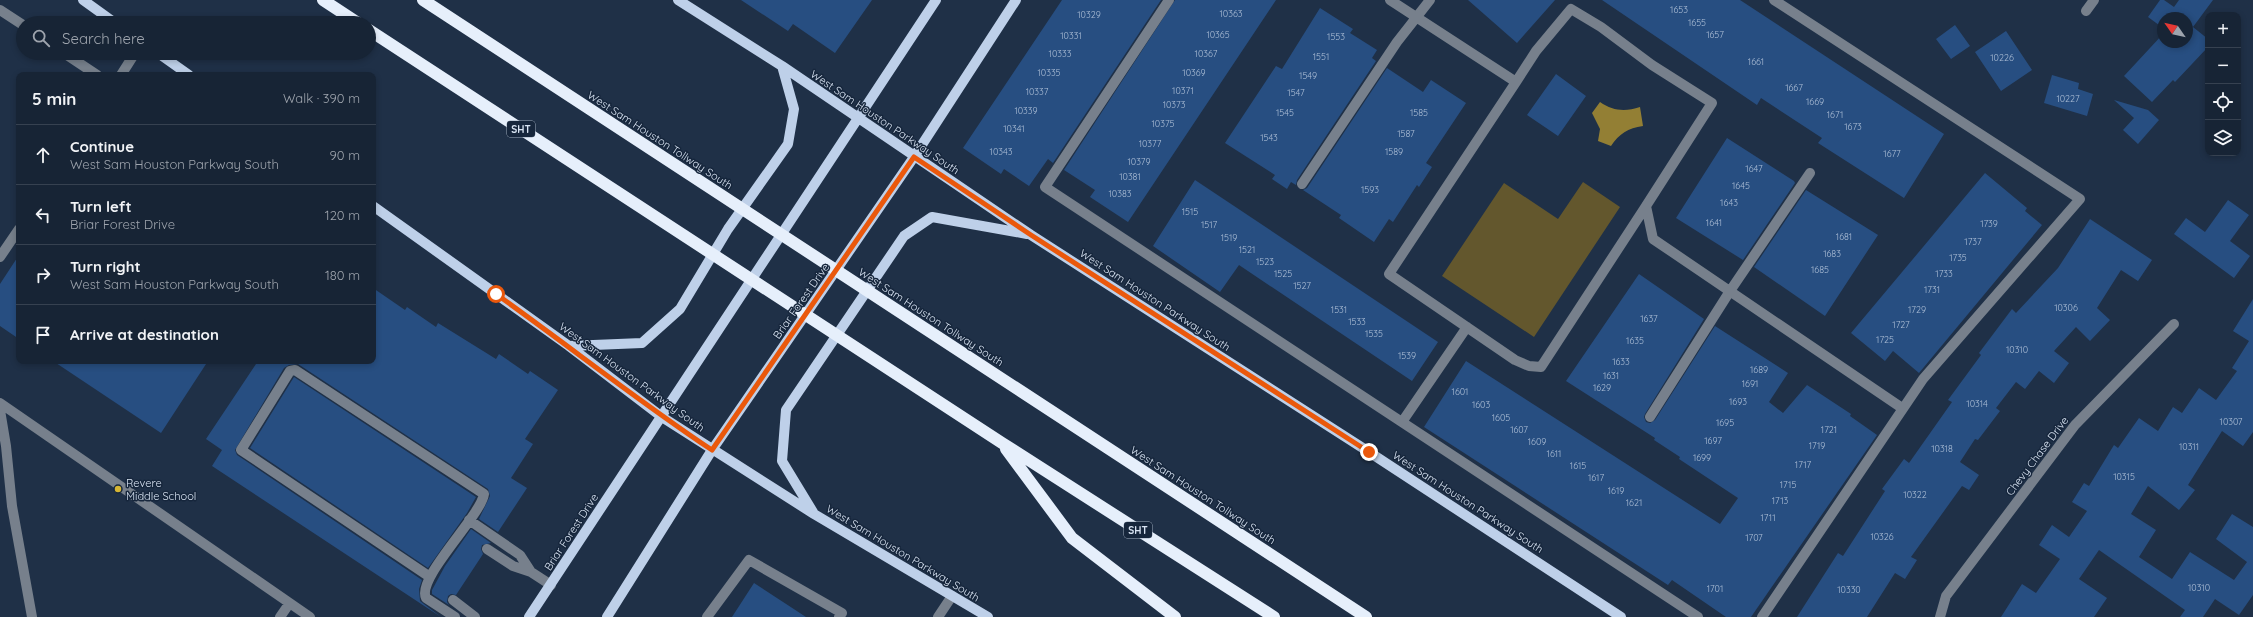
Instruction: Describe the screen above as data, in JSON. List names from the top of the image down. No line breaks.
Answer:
{"streets":{"highway":["SHT","West Sam Houston Tollway South"],"main road":["West Sam Houston Parkway South","Briar Forest Drive"],"street":["Chevy Chase Drive"]},"crossings":[["West Sam Houston Parkway South","Briar Forest Drive"]],"places":["Revere Middle School"],"house_numbers":["1653","10363","10329","1655","10365","1657","10331","1553","10333","10367","1551","10226","1661","10335","10369","1549","1667","10371","10337","1547","10227","1669","10373","10339","1545","1585","1671","10375","1673","10341","1587","1543","10377","10343","1589","1677","10379","1647","10381","1645","1593","10383","1643","1515","1641","1739","1517","1681","1519","1737","1521","1683","1735","1523","1685","1525","1733","1527","1731","10306","1531","1729","1637","1533","1727","1535","1725","1635","10310","1539","1633","1689","1631","1691","1629","1601","1693","10314","1603","1605","10307","1695","1607","1721","1697","1609","1719","10311","10318","1611","1699","1717","1615","10315","1617","1715","1619","10322","1713","1621","1711","10326","1707","10310","1701","10330"],"north":"top left","page":{"map_buttons":["+","−"],"search":"Search here","heading":["5 min","Walk · 390 m"],"list":[["Continue","West Sam Houston Parkway South","90 m"],["Turn left","Briar Forest Drive","120 m"],["Turn right","West Sam Houston Parkway South","180 m"],"Arrive at destination"]}}
